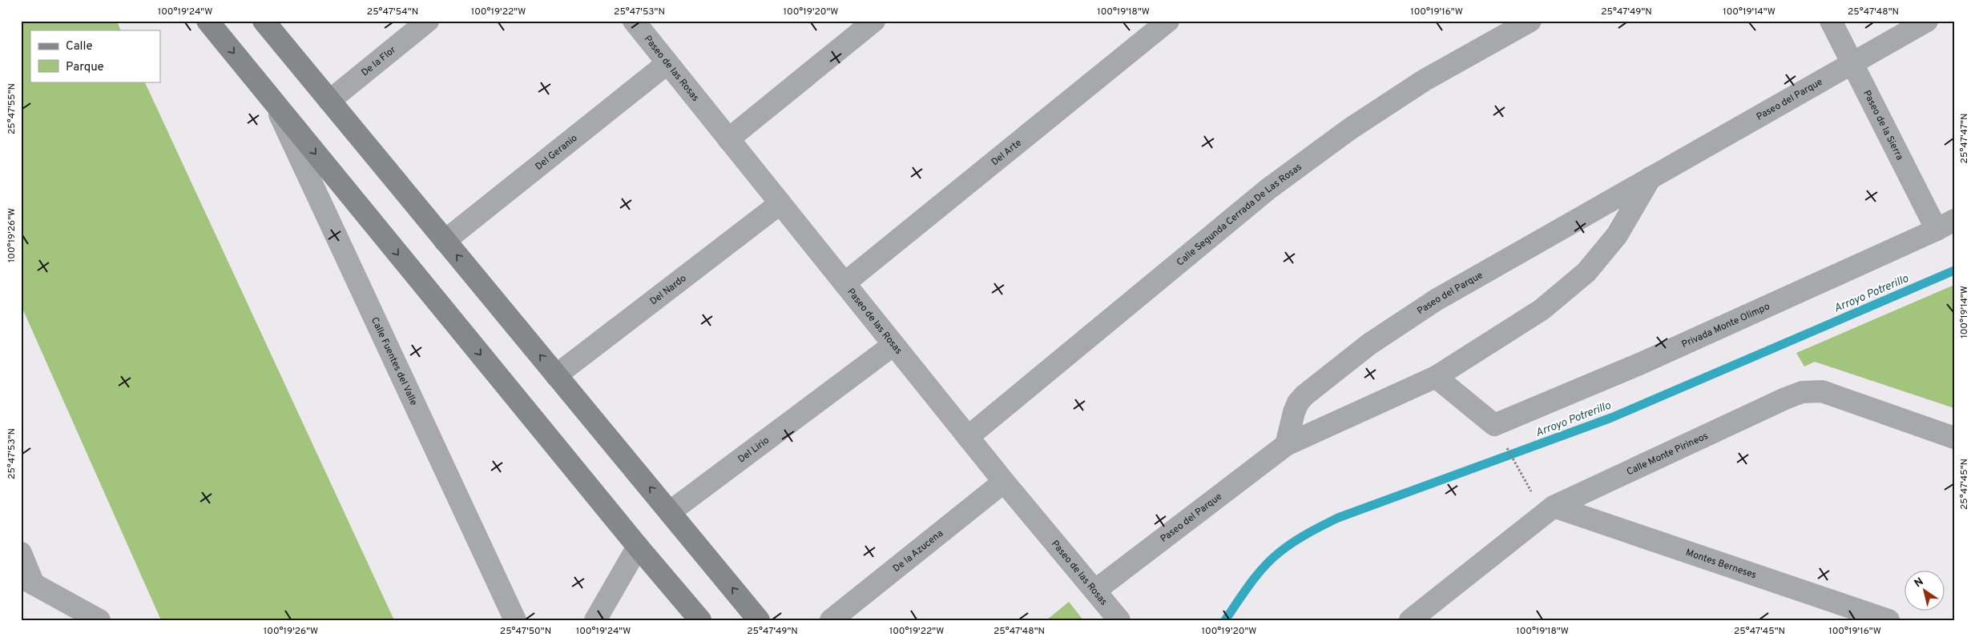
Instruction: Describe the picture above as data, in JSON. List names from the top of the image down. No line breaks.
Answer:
{"streets":{"street":["De la Flor","Paseo de las Rosas","Paseo del Parque","Paseo de la Sierra","Del Geranio","Del Arte","Calle Segunda Cerrada De Las Rosas","Del Nardo","Privada Monte Olimpo","Calle Fuentes del Valle","Del Lirio","Calle Monte Pirineos","De la Azucena","Montes Berneses"]},"crossings":[["Paseo de las Rosas","Paseo del Parque"],["Paseo de las Rosas","Del Geranio"],["Paseo de las Rosas","Del Arte"],["Paseo de las Rosas","Calle Segunda Cerrada De Las Rosas"],["Paseo de las Rosas","Del Nardo"],["Paseo de las Rosas","Del Lirio"],["Paseo de las Rosas","De la Azucena"],["Paseo del Parque","Paseo de la Sierra"],["Paseo del Parque","Privada Monte Olimpo"],["Paseo de la Sierra","Privada Monte Olimpo"],["Calle Monte Pirineos","Montes Berneses"]],"water":["Arroyo Potrerillo"],"legend":["Calle","Parque"],"north":"top left","coordinates":["100°19'24\"W","25°47'54\"N","100°19'22\"W","25°47'53\"N","100°19'20\"W","100°19'18\"W","100°19'16\"W","25°47'49\"N","100°19'14\"W","25°47'48\"N","25°47'55\"N","25°47'47\"N","100°19'26\"W","25°47'45\"N","25°47'50\"N"]}
